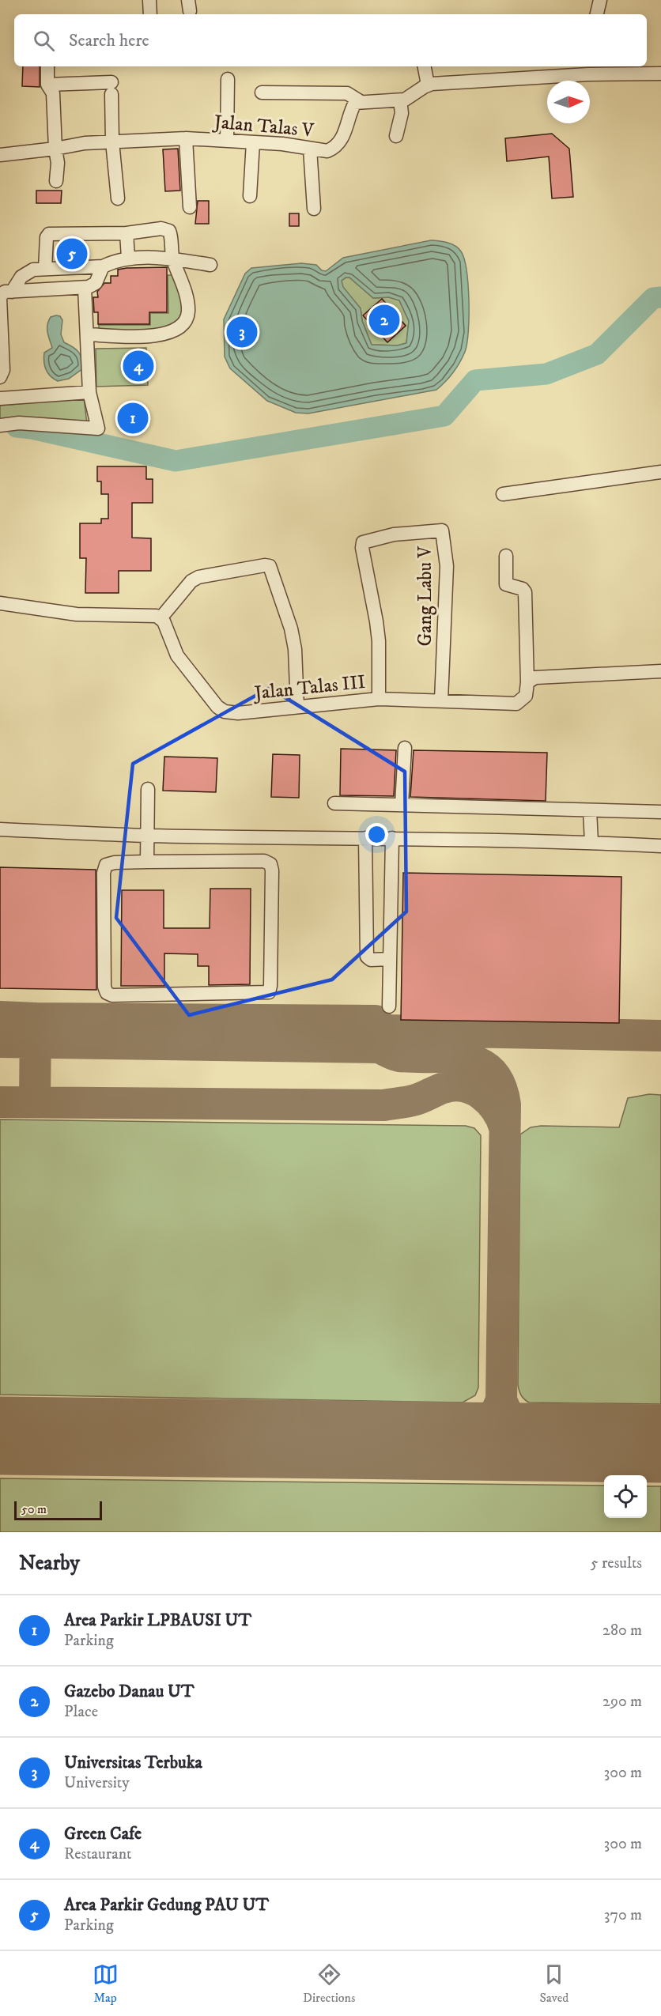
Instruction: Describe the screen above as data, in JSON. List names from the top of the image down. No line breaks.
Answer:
{"streets":{"street":["Jalan Talas V","Gang Labu V","Jalan Talas III"]},"crossings":[["Gang Labu V","Jalan Talas III"]],"scale_bar":"50 m","north":"right","page":{"search":"Search here","pins":["5","2","3","4","1"],"scale":"50 m","heading":["Nearby","5 results"],"list":[{"mark":"1","name":"Area Parkir LPBAUSI UT","note":"Parking","value":"280 m"},{"mark":"2","name":"Gazebo Danau UT","note":"Place","value":"290 m"},{"mark":"3","name":"Universitas Terbuka","note":"University","value":"300 m"},{"mark":"4","name":"Green Cafe","note":"Restaurant","value":"300 m"},{"mark":"5","name":"Area Parkir Gedung PAU UT","note":"Parking","value":"370 m"}],"nav":["Map","Directions","Saved"]}}
